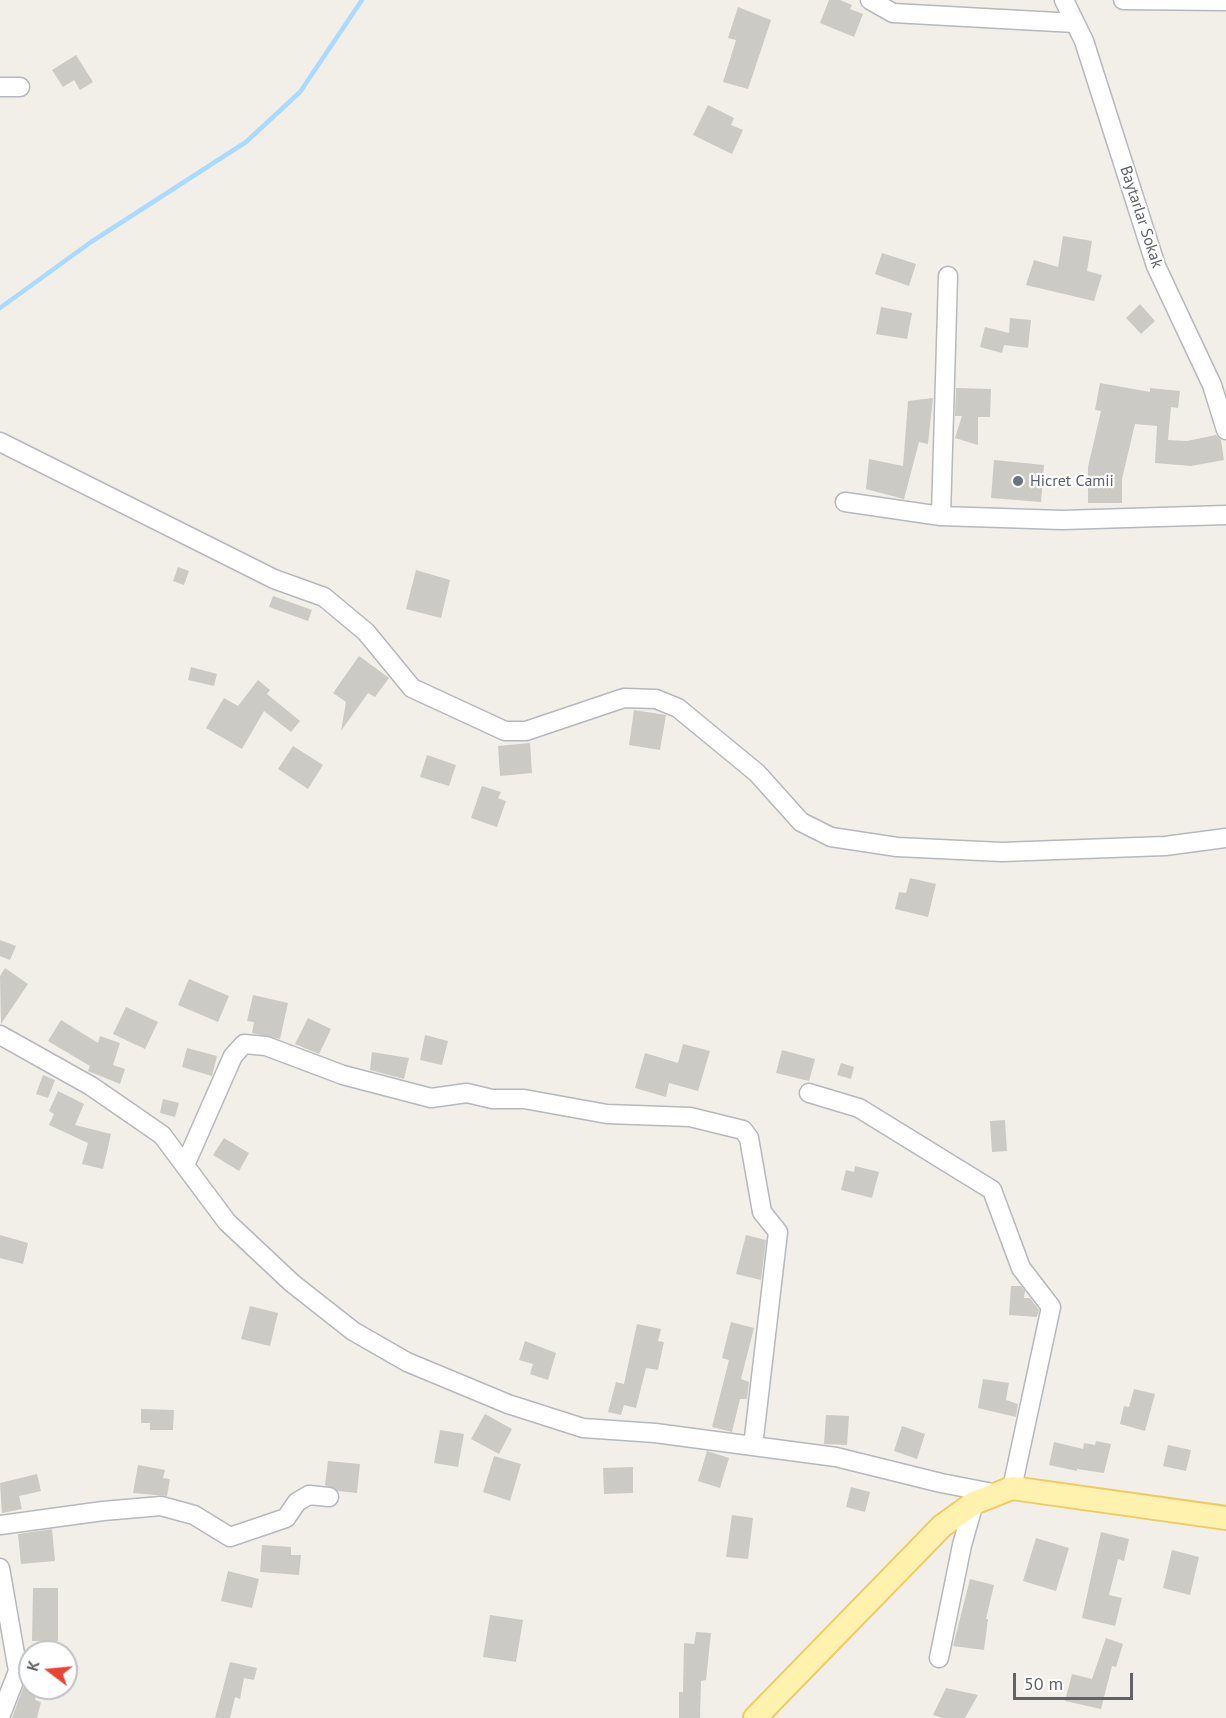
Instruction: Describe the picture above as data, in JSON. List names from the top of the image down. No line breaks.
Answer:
{"streets":{"street":["Baytarlar Sokak"]},"places":["Hicret Camii"],"scale_bar":"50 m","north":"left"}
